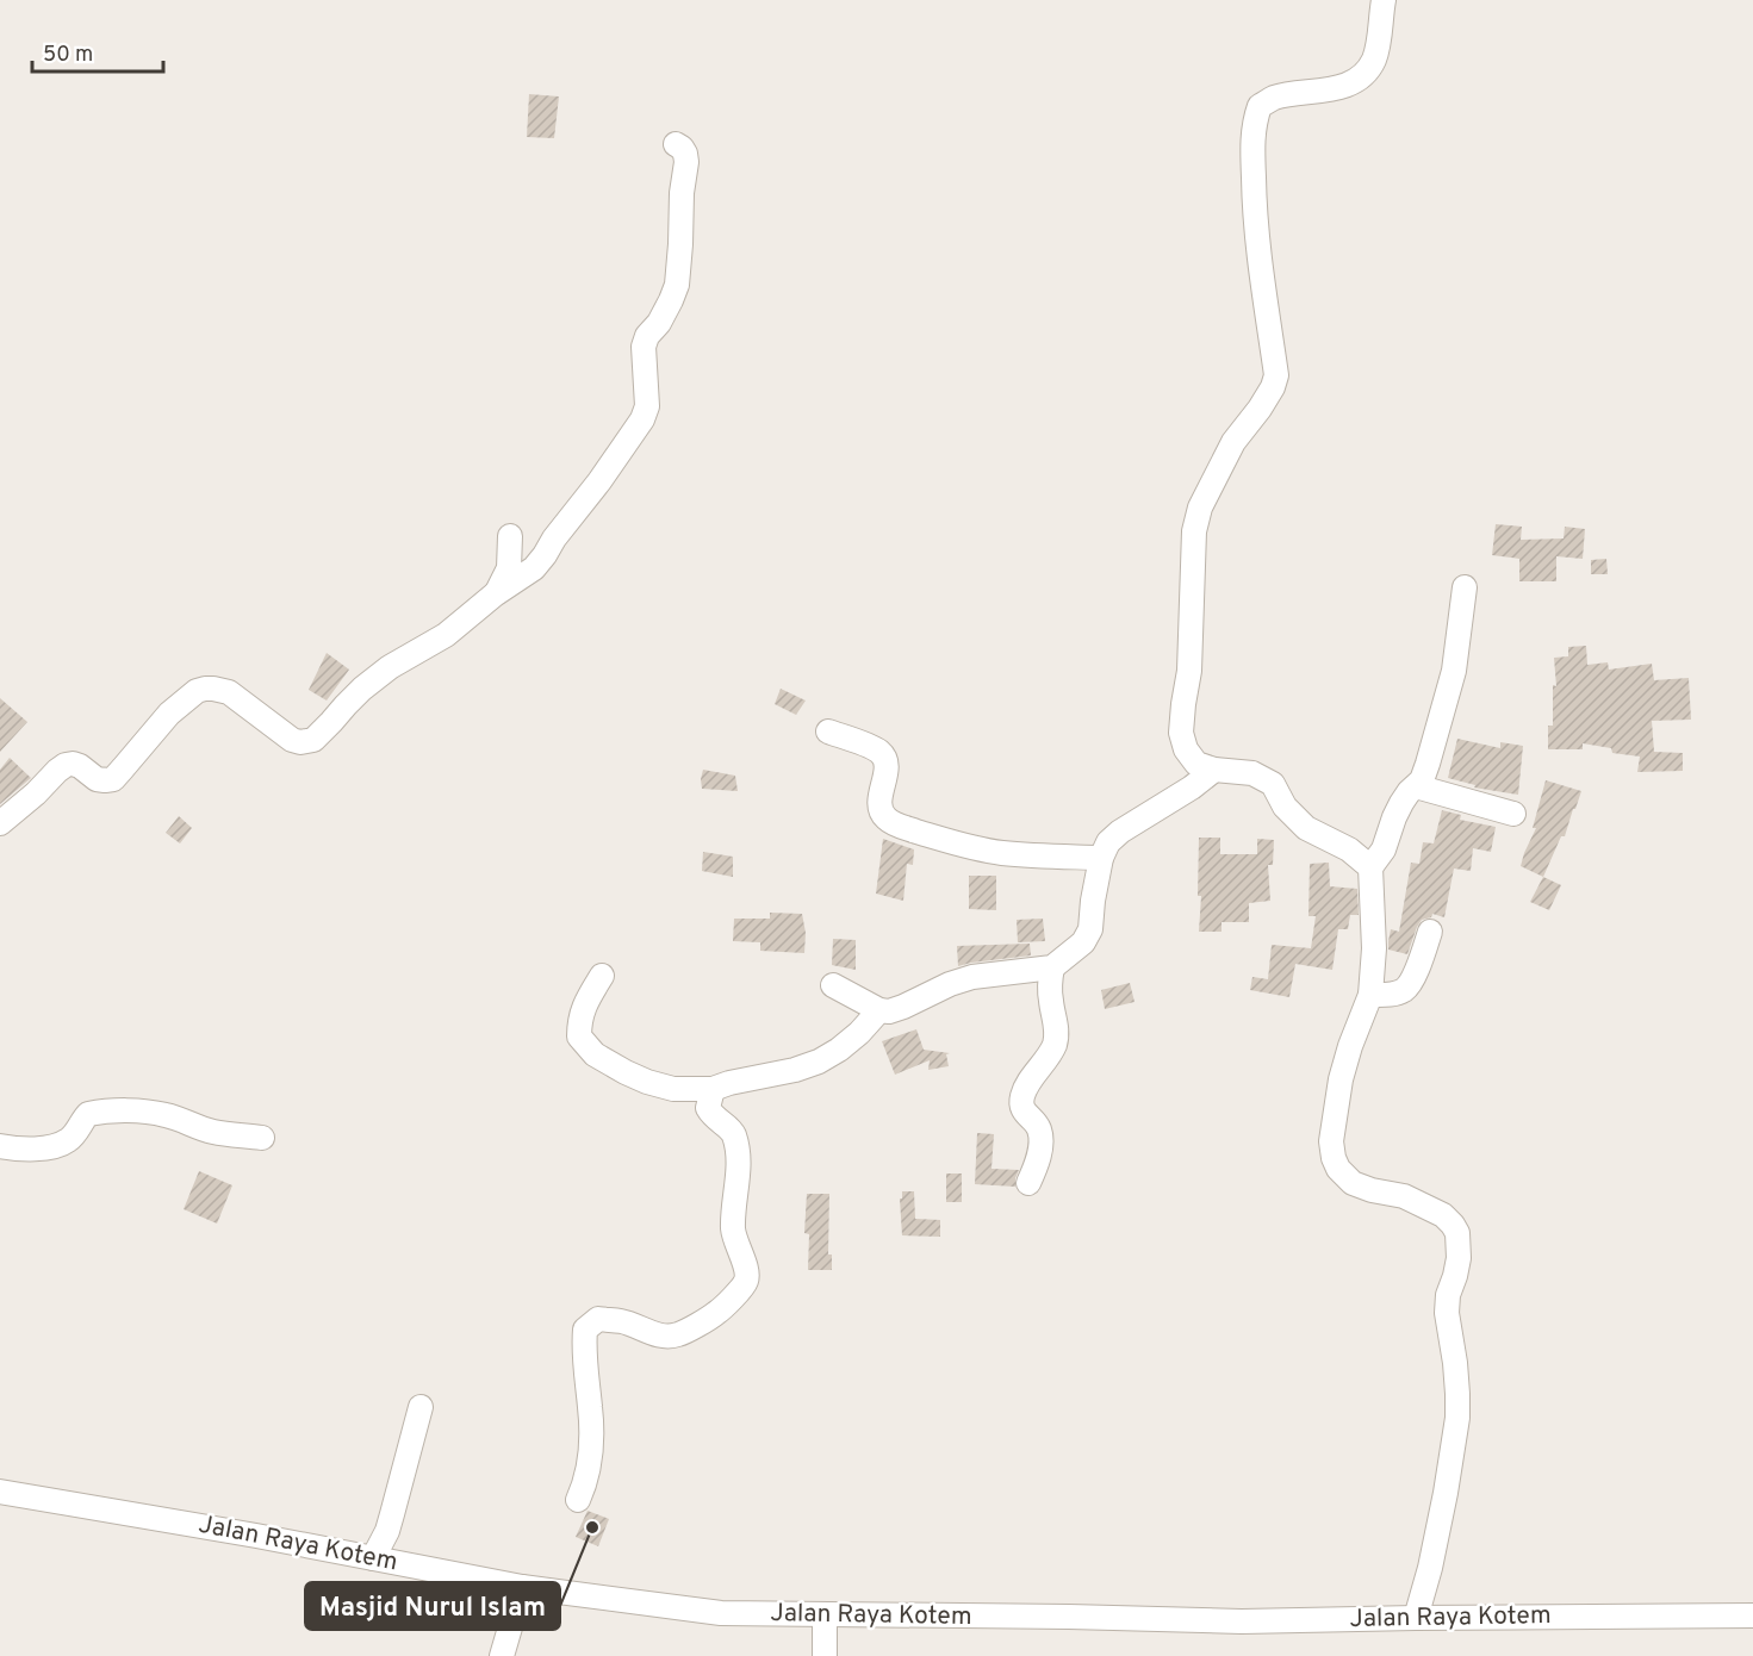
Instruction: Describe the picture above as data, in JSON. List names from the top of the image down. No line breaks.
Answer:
{"streets":{"street":["Jalan Raya Kotem"]},"places":["Masjid Nurul Islam"],"scale_bar":"50 m"}
